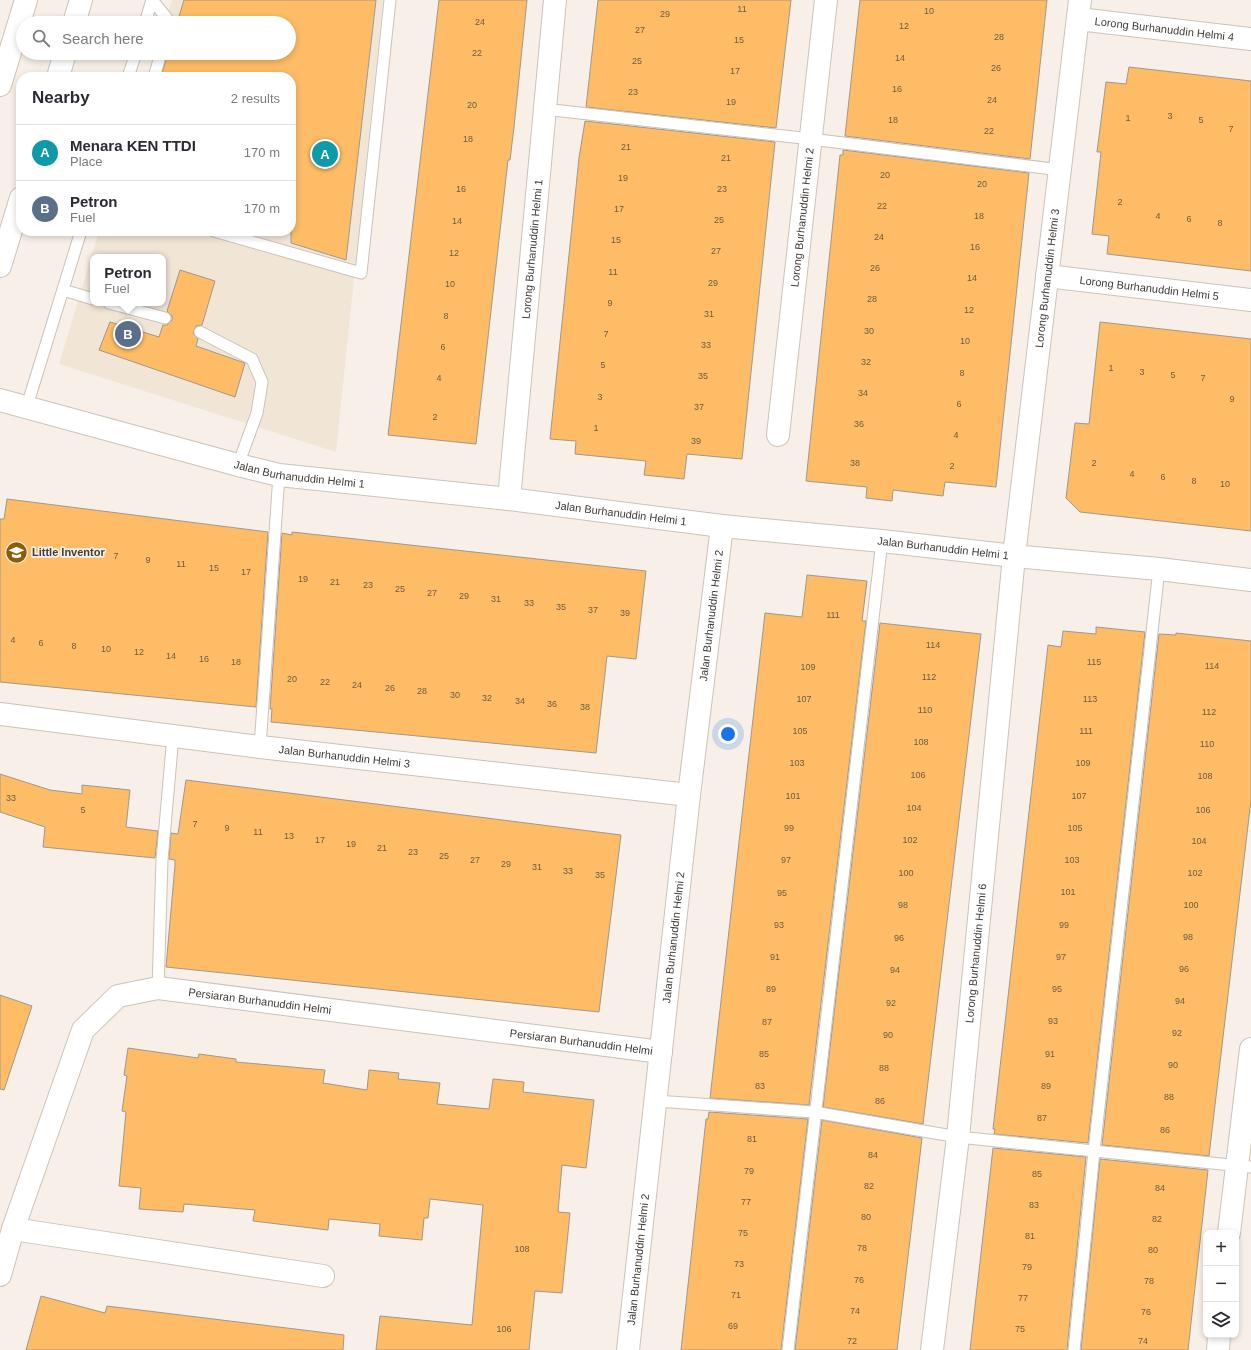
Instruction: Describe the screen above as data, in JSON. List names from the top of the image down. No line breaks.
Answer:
{"streets":{"street":["Lorong Burhanuddin Helmi 4","Lorong Burhanuddin Helmi 2","Lorong Burhanuddin Helmi 1","Lorong Burhanuddin Helmi 3","Lorong Burhanuddin Helmi 5","Jalan Burhanuddin Helmi 1","Jalan Burhanuddin Helmi 2","Jalan Burhanuddin Helmi 3","Lorong Burhanuddin Helmi 6","Persiaran Burhanuddin Helmi"]},"crossings":[["Lorong Burhanuddin Helmi 4","Lorong Burhanuddin Helmi 3"],["Lorong Burhanuddin Helmi 1","Jalan Burhanuddin Helmi 1"],["Lorong Burhanuddin Helmi 3","Lorong Burhanuddin Helmi 5"],["Lorong Burhanuddin Helmi 3","Jalan Burhanuddin Helmi 1"],["Lorong Burhanuddin Helmi 3","Lorong Burhanuddin Helmi 6"],["Jalan Burhanuddin Helmi 1","Jalan Burhanuddin Helmi 2"],["Jalan Burhanuddin Helmi 1","Lorong Burhanuddin Helmi 6"],["Jalan Burhanuddin Helmi 2","Jalan Burhanuddin Helmi 3"],["Jalan Burhanuddin Helmi 2","Persiaran Burhanuddin Helmi"]],"places":{"school or university":["Little Inventor"]},"house_numbers":["11","10","29","24","12","27","28","15","22","14","25","26","17","16","23","24","19","20","3","1","18","5","7","22","18","21","21","20","19","20","16","23","2","22","17","18","4","6","25","14","8","24","15","16","27","12","26","11","14","29","10","28","9","12","31","8","30","7","10","33","6","32","5","1","3","8","5","35","4","7","34","3","9","6","37","2","36","1","4","39","38","2","2","4","6","8","10","7","9","11","15","17","19","21","23","25","27","29","31","33","35","37","39","111","4","6","114","8","10","12","14","16","18","115","114","109","112","20","22","24","26","28","30","32","107","113","34","36","38","110","112","105","111","108","110","103","109","106","108","101","107","33","104","5","106","7","9","99","105","11","13","17","102","104","19","21","23","25","27","97","103","29","31","33","100","102","35","101","95","98","100","93","99","98","96","91","97","96","94","89","95","94","92","93","87","92","90","85","91","90","88","83","89","88","86","87","86","81","84","79","85","82","84","77","83","80","82","75","81","78","108","80","73","79","76","78","71","77","74","76","69","106","75","72","74"],"page":{"search":"Search here","heading":["Nearby","2 results"],"list":[{"mark":"A","name":"Menara KEN TTDI","note":"Place","value":"170 m"},{"mark":"B","name":"Petron","note":"Fuel","value":"170 m"}],"pins":["A","B"],"popup":["Petron","Fuel"],"map_buttons":["+","−"]}}
